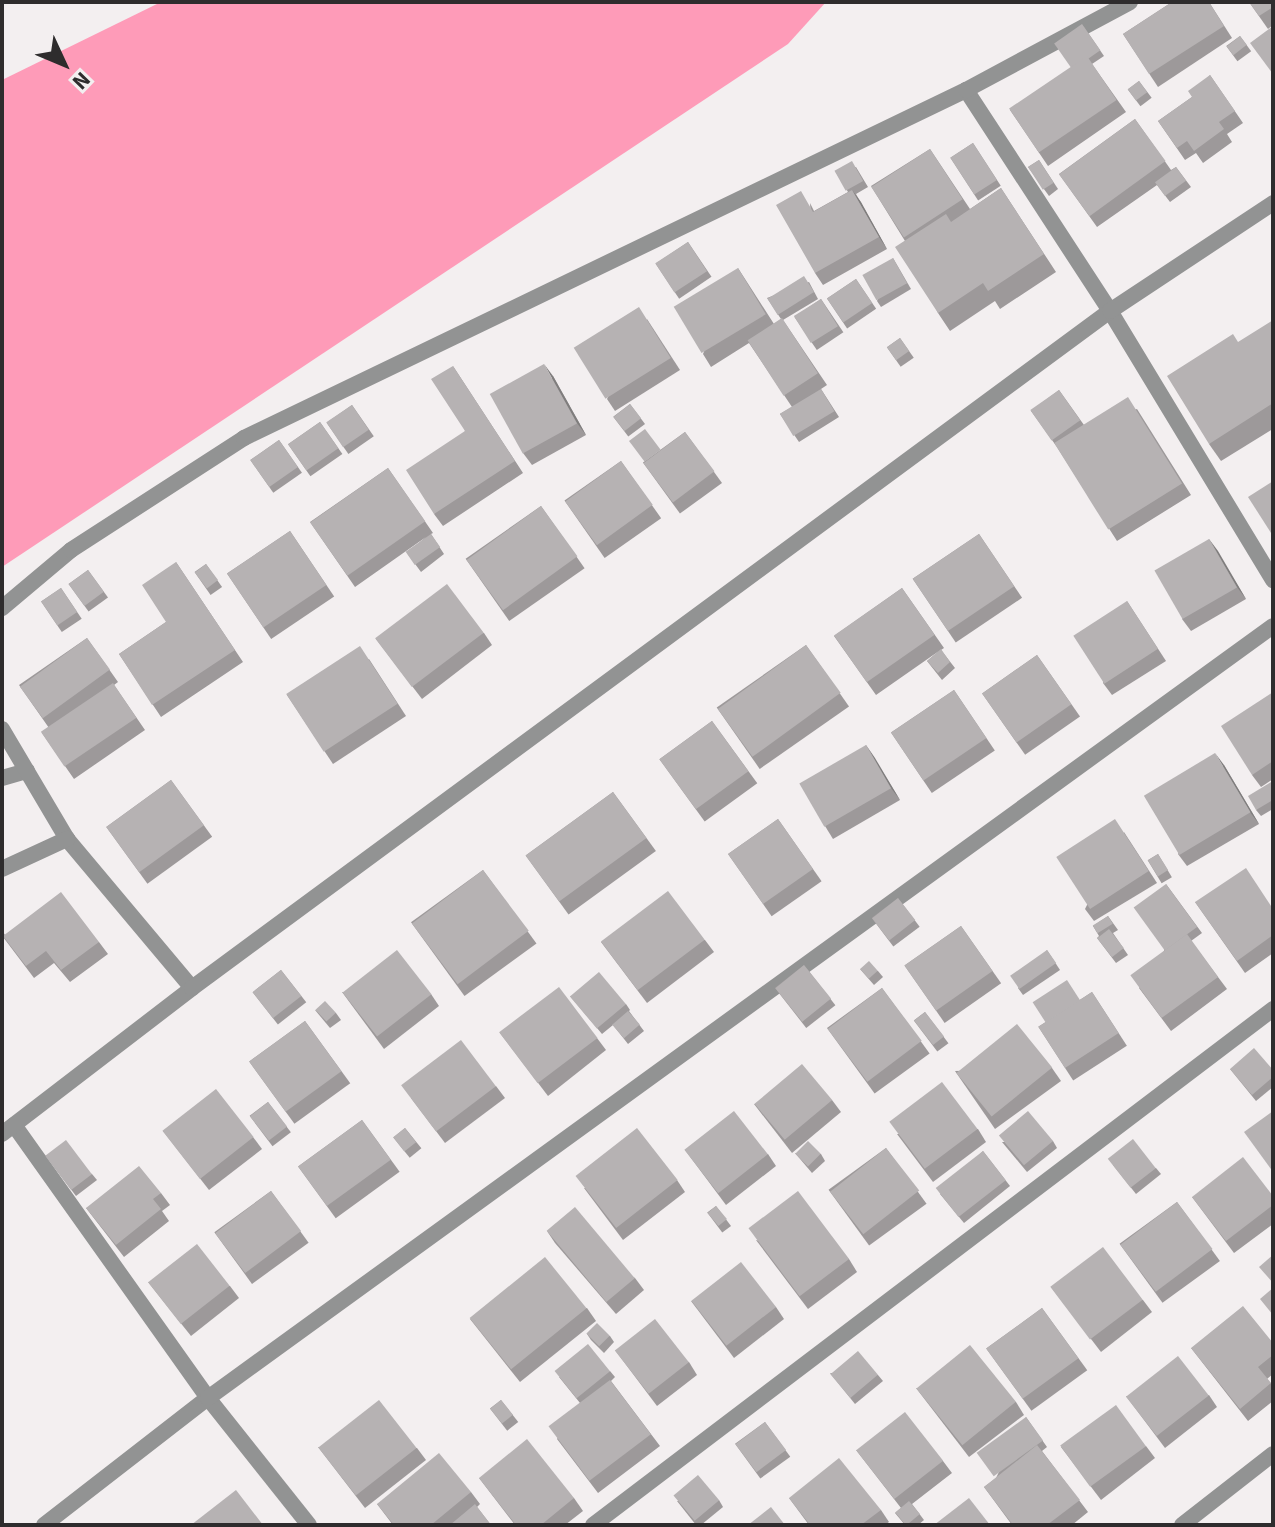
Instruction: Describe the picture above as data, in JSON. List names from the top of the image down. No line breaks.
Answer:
{"north":"bottom right"}
